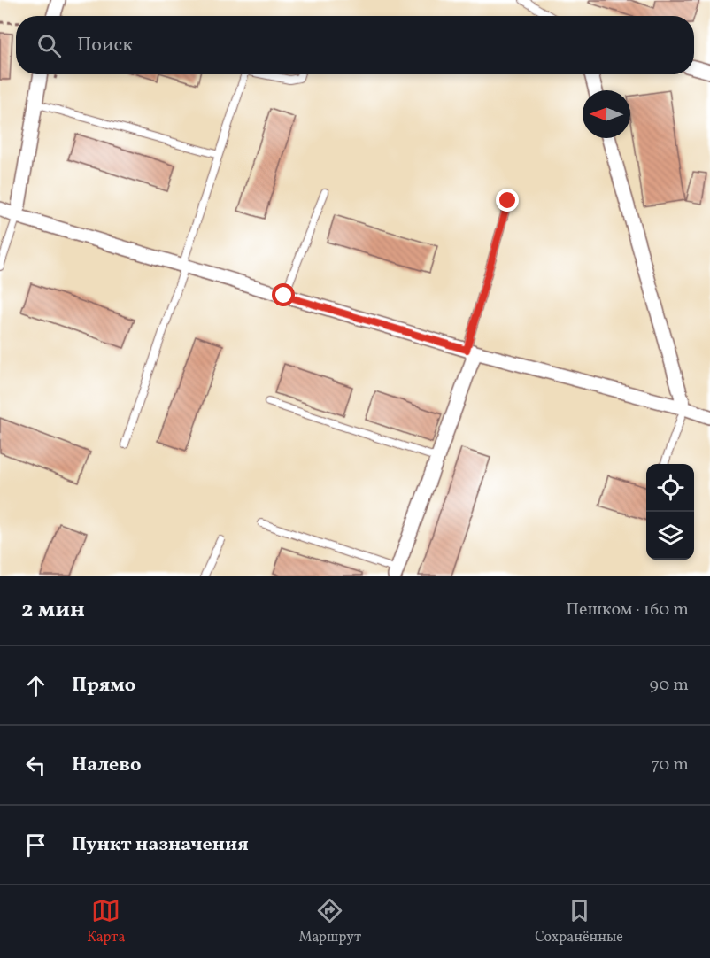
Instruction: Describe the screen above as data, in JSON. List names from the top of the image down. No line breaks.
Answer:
{"north":"left","page":{"search":"Поиск","heading":["2 мин","Пешком · 160 m"],"list":[["Прямо","90 m"],["Налево","70 m"],"Пункт назначения"],"nav":["Карта","Маршрут","Сохранённые"]}}
